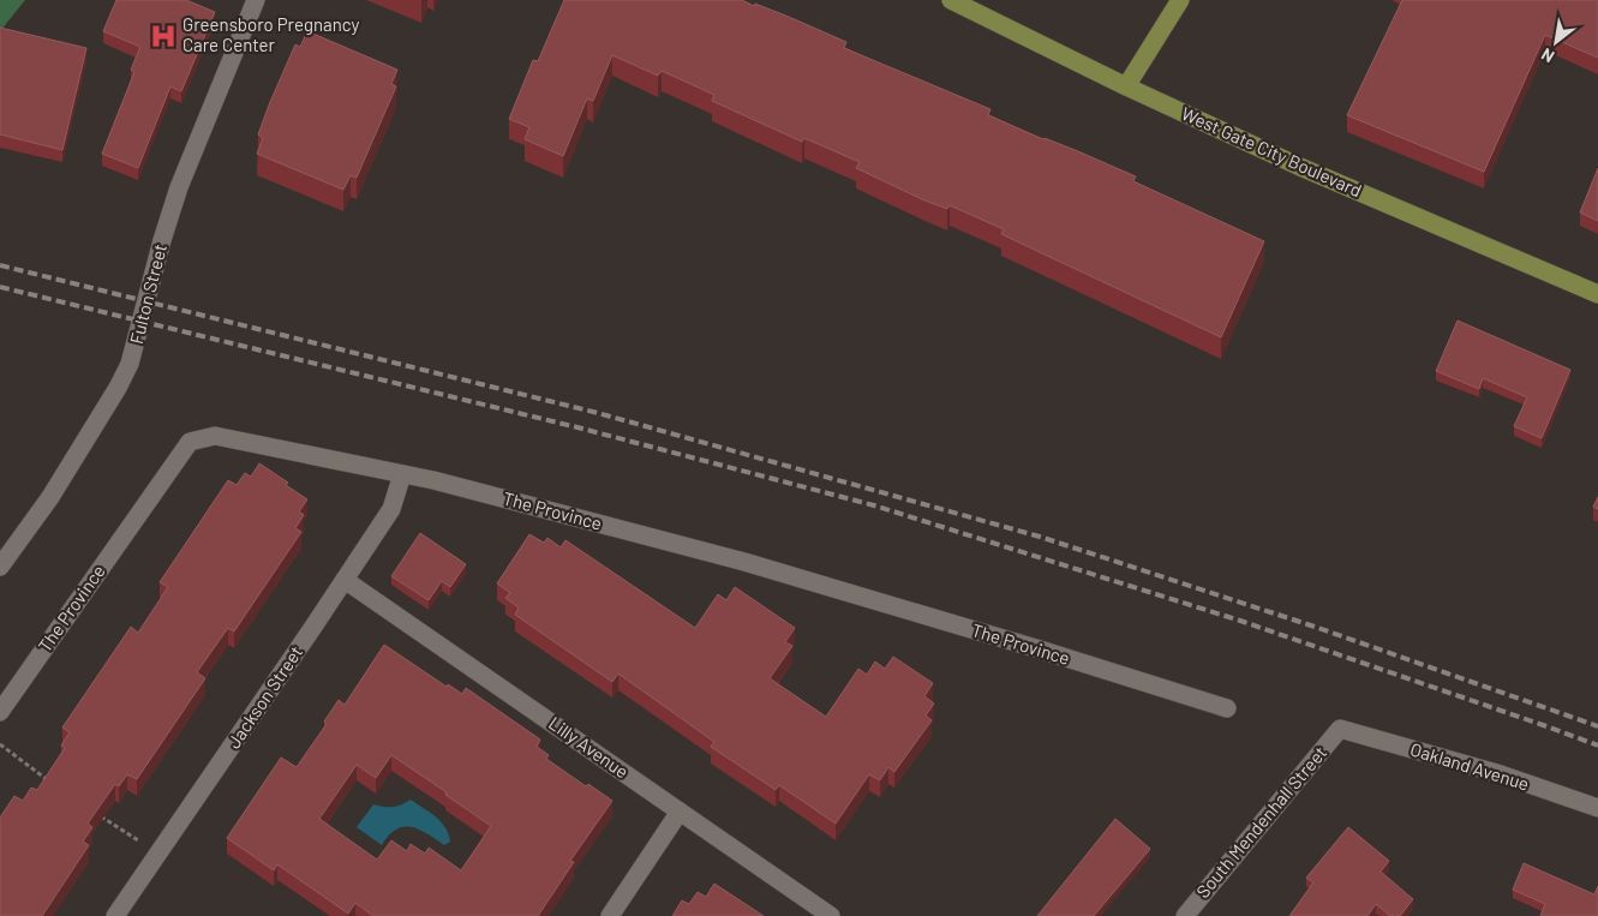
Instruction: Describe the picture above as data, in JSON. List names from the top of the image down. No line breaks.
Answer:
{"streets":{"main road":["West Gate City Boulevard"],"street":["Fulton Street","The Province","Jackson Street","Lilly Avenue","Oakland Avenue","South Mendenhall Street"]},"crossings":[["The Province","Jackson Street"],["Jackson Street","Lilly Avenue"],["Oakland Avenue","South Mendenhall Street"]],"places":{"hospital":["Greensboro Pregnancy Care Center"]},"north":"bottom left"}
